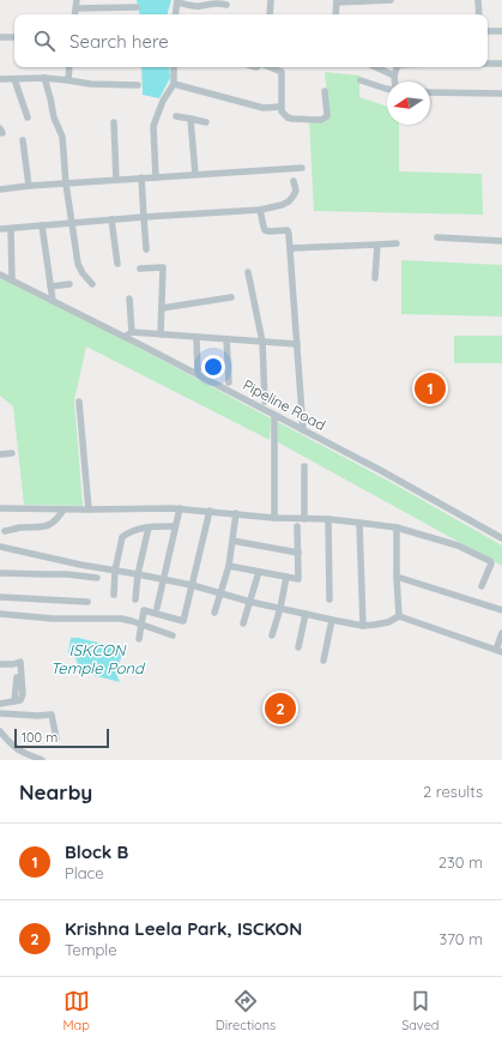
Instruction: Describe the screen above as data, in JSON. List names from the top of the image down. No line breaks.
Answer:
{"streets":{"street":["Pipeline Road"]},"water":["ISKCON Temple Pond"],"scale_bar":"100 m","north":"left","page":{"search":"Search here","pins":["1","2"],"scale":"100 m","heading":["Nearby","2 results"],"list":[{"mark":"1","name":"Block B","note":"Place","value":"230 m"},{"mark":"2","name":"Krishna Leela Park, ISCKON","note":"Temple","value":"370 m"}],"nav":["Map","Directions","Saved"]}}
